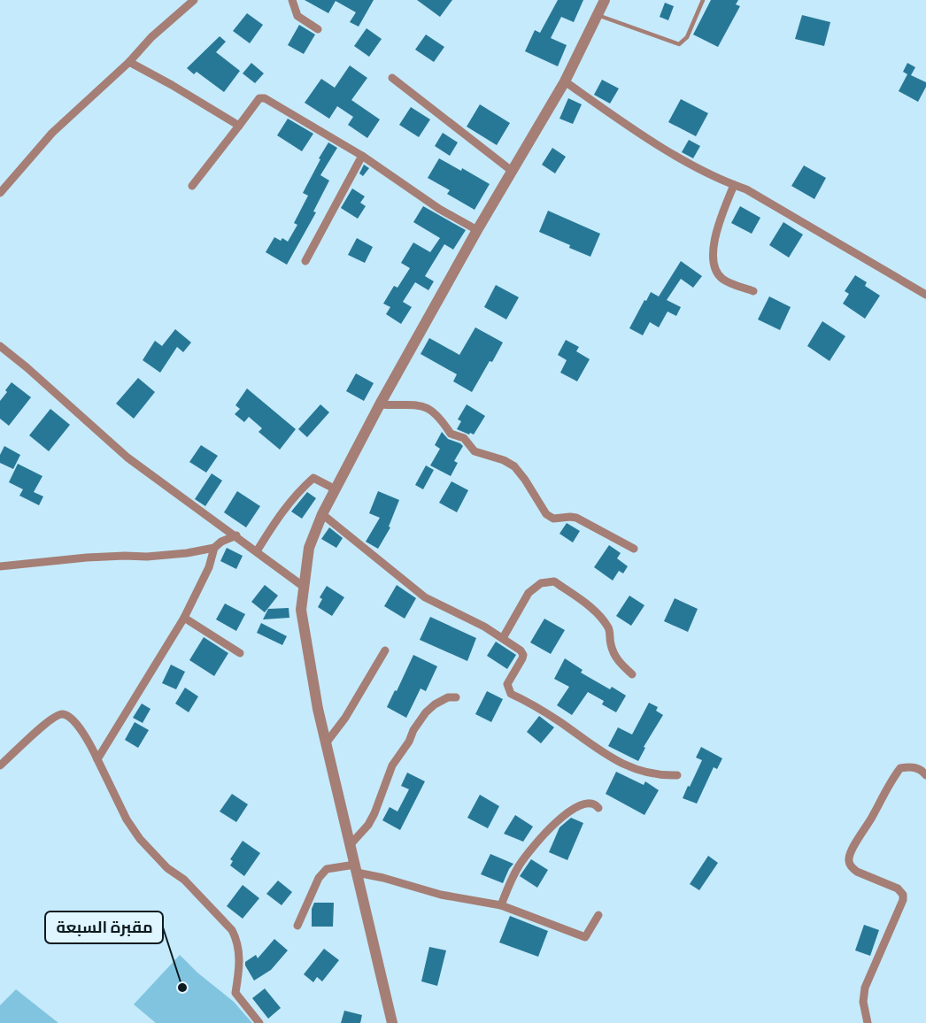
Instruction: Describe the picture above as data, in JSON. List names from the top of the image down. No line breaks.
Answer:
{"places":["مقبرة السبعة"]}
